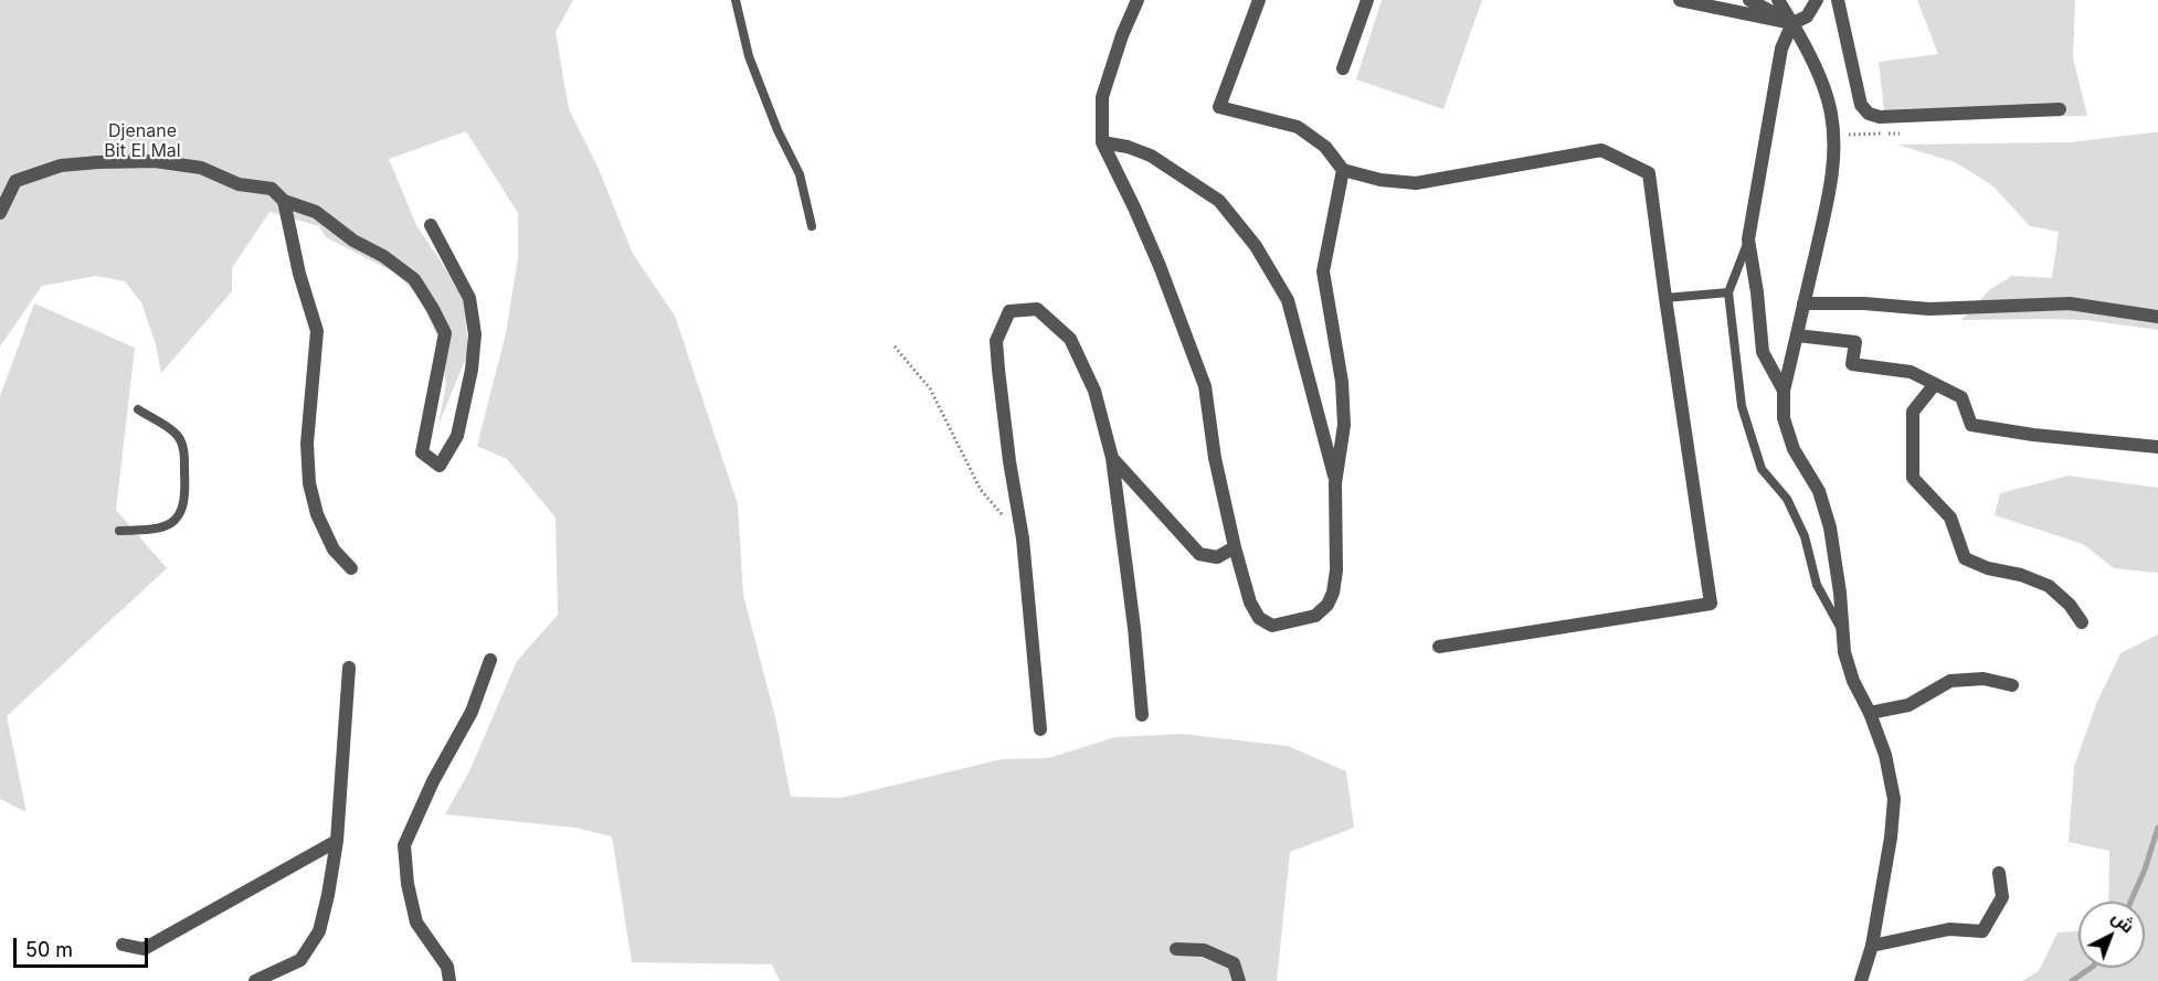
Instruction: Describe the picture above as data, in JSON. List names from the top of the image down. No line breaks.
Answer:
{"parks":["Djenane Bit El Mal"],"scale_bar":"50 m","north":"top right"}
